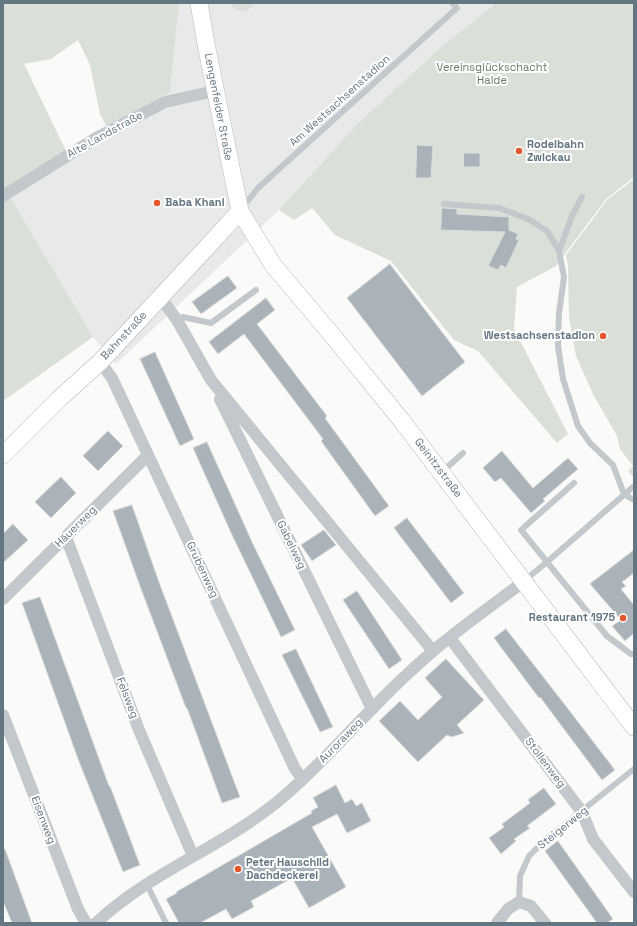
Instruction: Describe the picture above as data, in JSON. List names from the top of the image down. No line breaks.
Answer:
{"streets":{"main road":["Lengenfelder Straße","Bahnstraße","Geinitzstraße"],"street":["Alte Landstraße","Häuerweg","Gabelweg","Grubenweg","Felsweg","Auroraweg","Stollenweg","Eisenweg"],"lane":["Am Westsachsenstadion","Steigerweg"]},"crossings":[["Am Westsachsenstadion","Lengenfelder Straße"],["Am Westsachsenstadion","Bahnstraße"],["Am Westsachsenstadion","Geinitzstraße"],["Lengenfelder Straße","Alte Landstraße"],["Lengenfelder Straße","Bahnstraße"],["Lengenfelder Straße","Geinitzstraße"],["Bahnstraße","Geinitzstraße"],["Bahnstraße","Gabelweg"],["Bahnstraße","Grubenweg"],["Geinitzstraße","Auroraweg"],["Häuerweg","Grubenweg"],["Häuerweg","Felsweg"],["Gabelweg","Auroraweg"],["Grubenweg","Auroraweg"],["Felsweg","Auroraweg"],["Auroraweg","Stollenweg"],["Stollenweg","Steigerweg"]],"parks":["Vereinsglückschacht Halde"],"places":["Rodelbahn Zwickau","Baba Khani","Westsachsenstadion","Restaurant 1975","Peter Hauschild Dachdeckerei"]}
